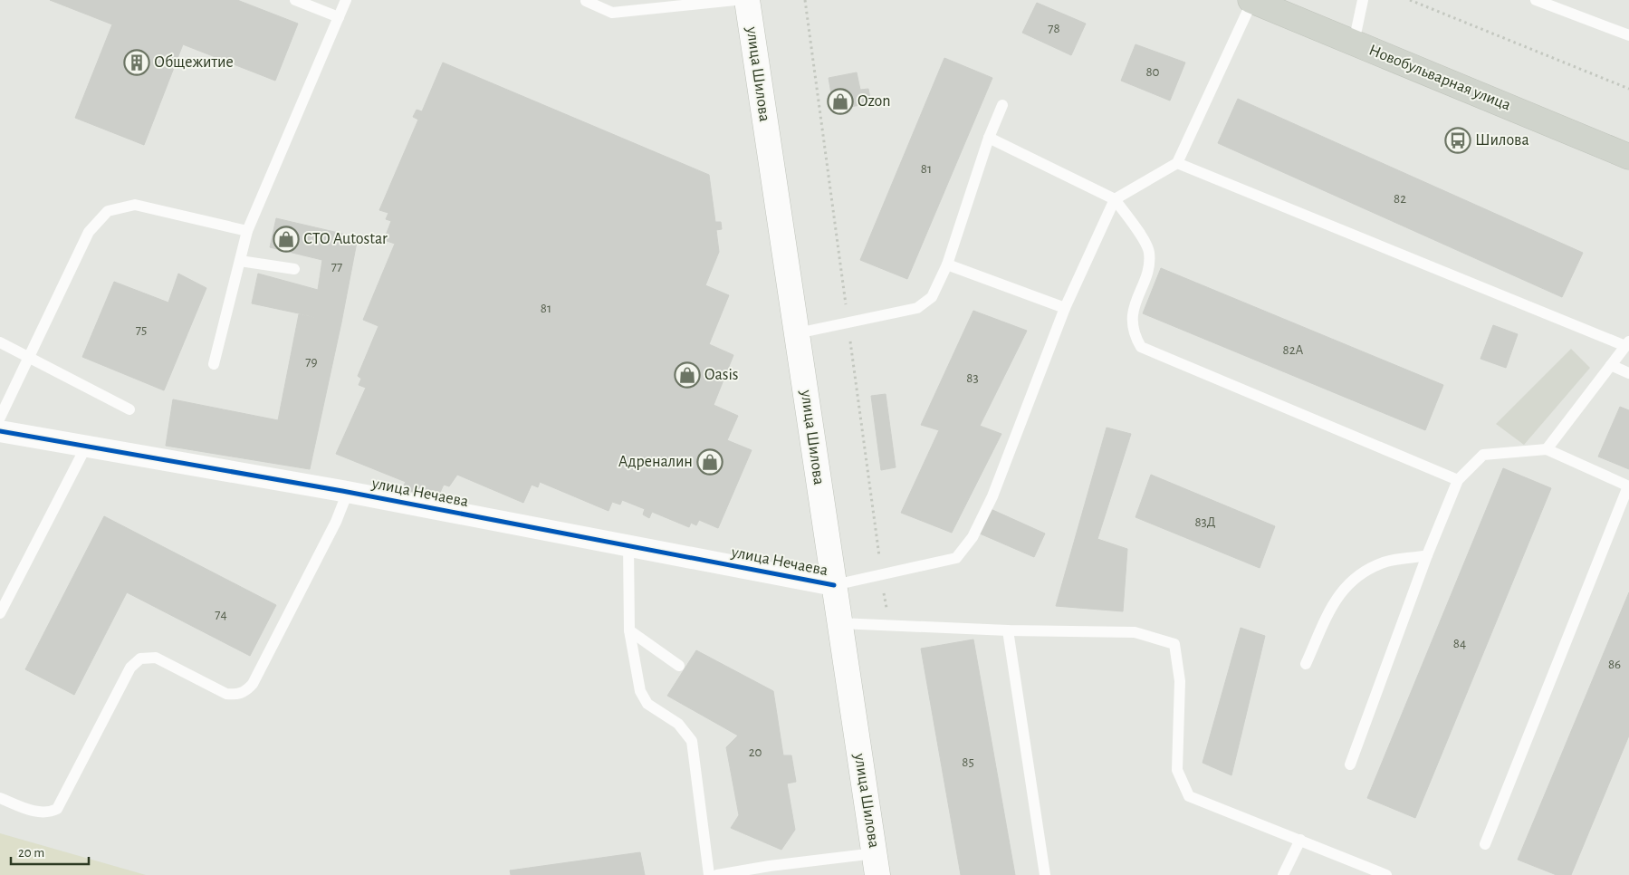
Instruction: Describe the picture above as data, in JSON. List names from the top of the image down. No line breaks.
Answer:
{"streets":{"main road":["улица Шилова","Новобульварная улица"],"street":["улица Нечаева"]},"crossings":[["улица Шилова","улица Нечаева"]],"places":{"building":["Общежитие"],"shop":["Ozon","СТО Autostar","Oasis","Адреналин"],"bus stop":["Шилова"]},"house_numbers":["78","80","81","82","77","81","75","82А","79","83","83Д","74","84","86","20","85"],"scale_bar":"20 m"}
